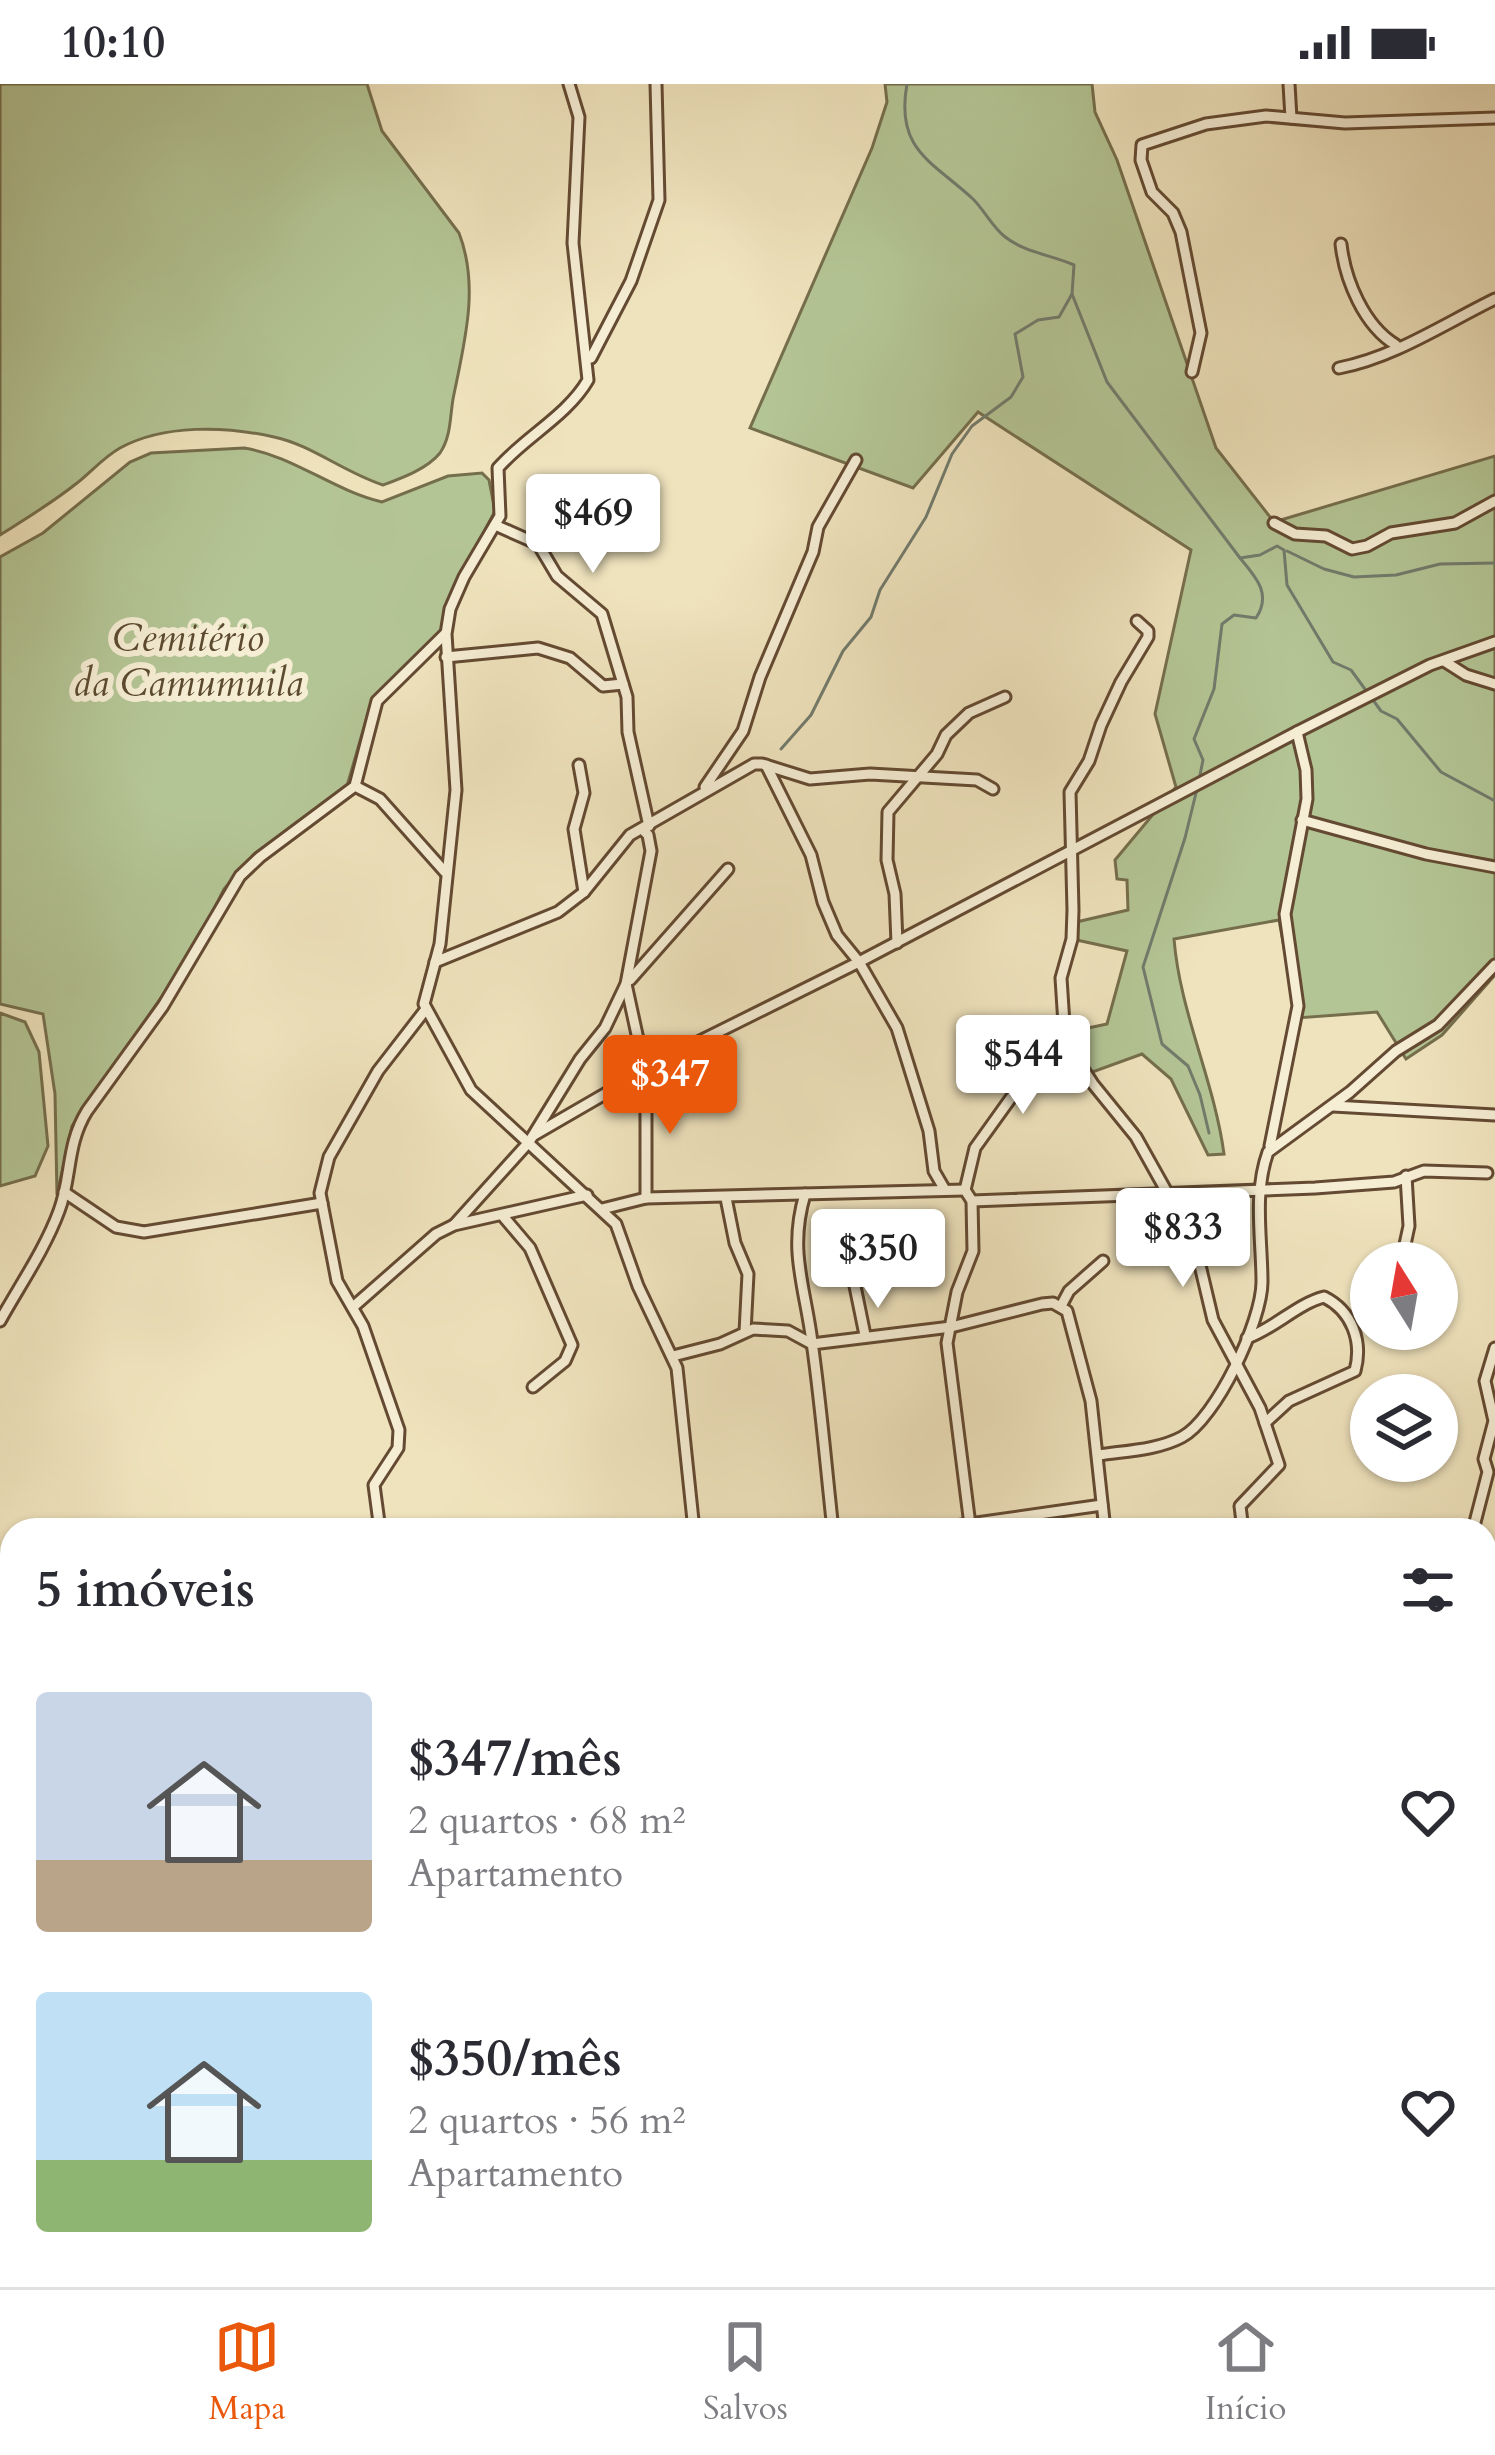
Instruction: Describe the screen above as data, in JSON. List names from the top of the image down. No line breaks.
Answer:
{"parks":["Cemitério da Camumuila"],"north":"top","page":{"status":"10:10","price":["$469","$544","$347","$833","$350"],"heading":"5 imóveis","list":[{"name":"$347/mês","note":"2 quartos · 68 m² · Apartamento"},{"name":"$350/mês","note":"2 quartos · 56 m² · Apartamento"}],"tabs":["Mapa","Salvos","Início"]}}
